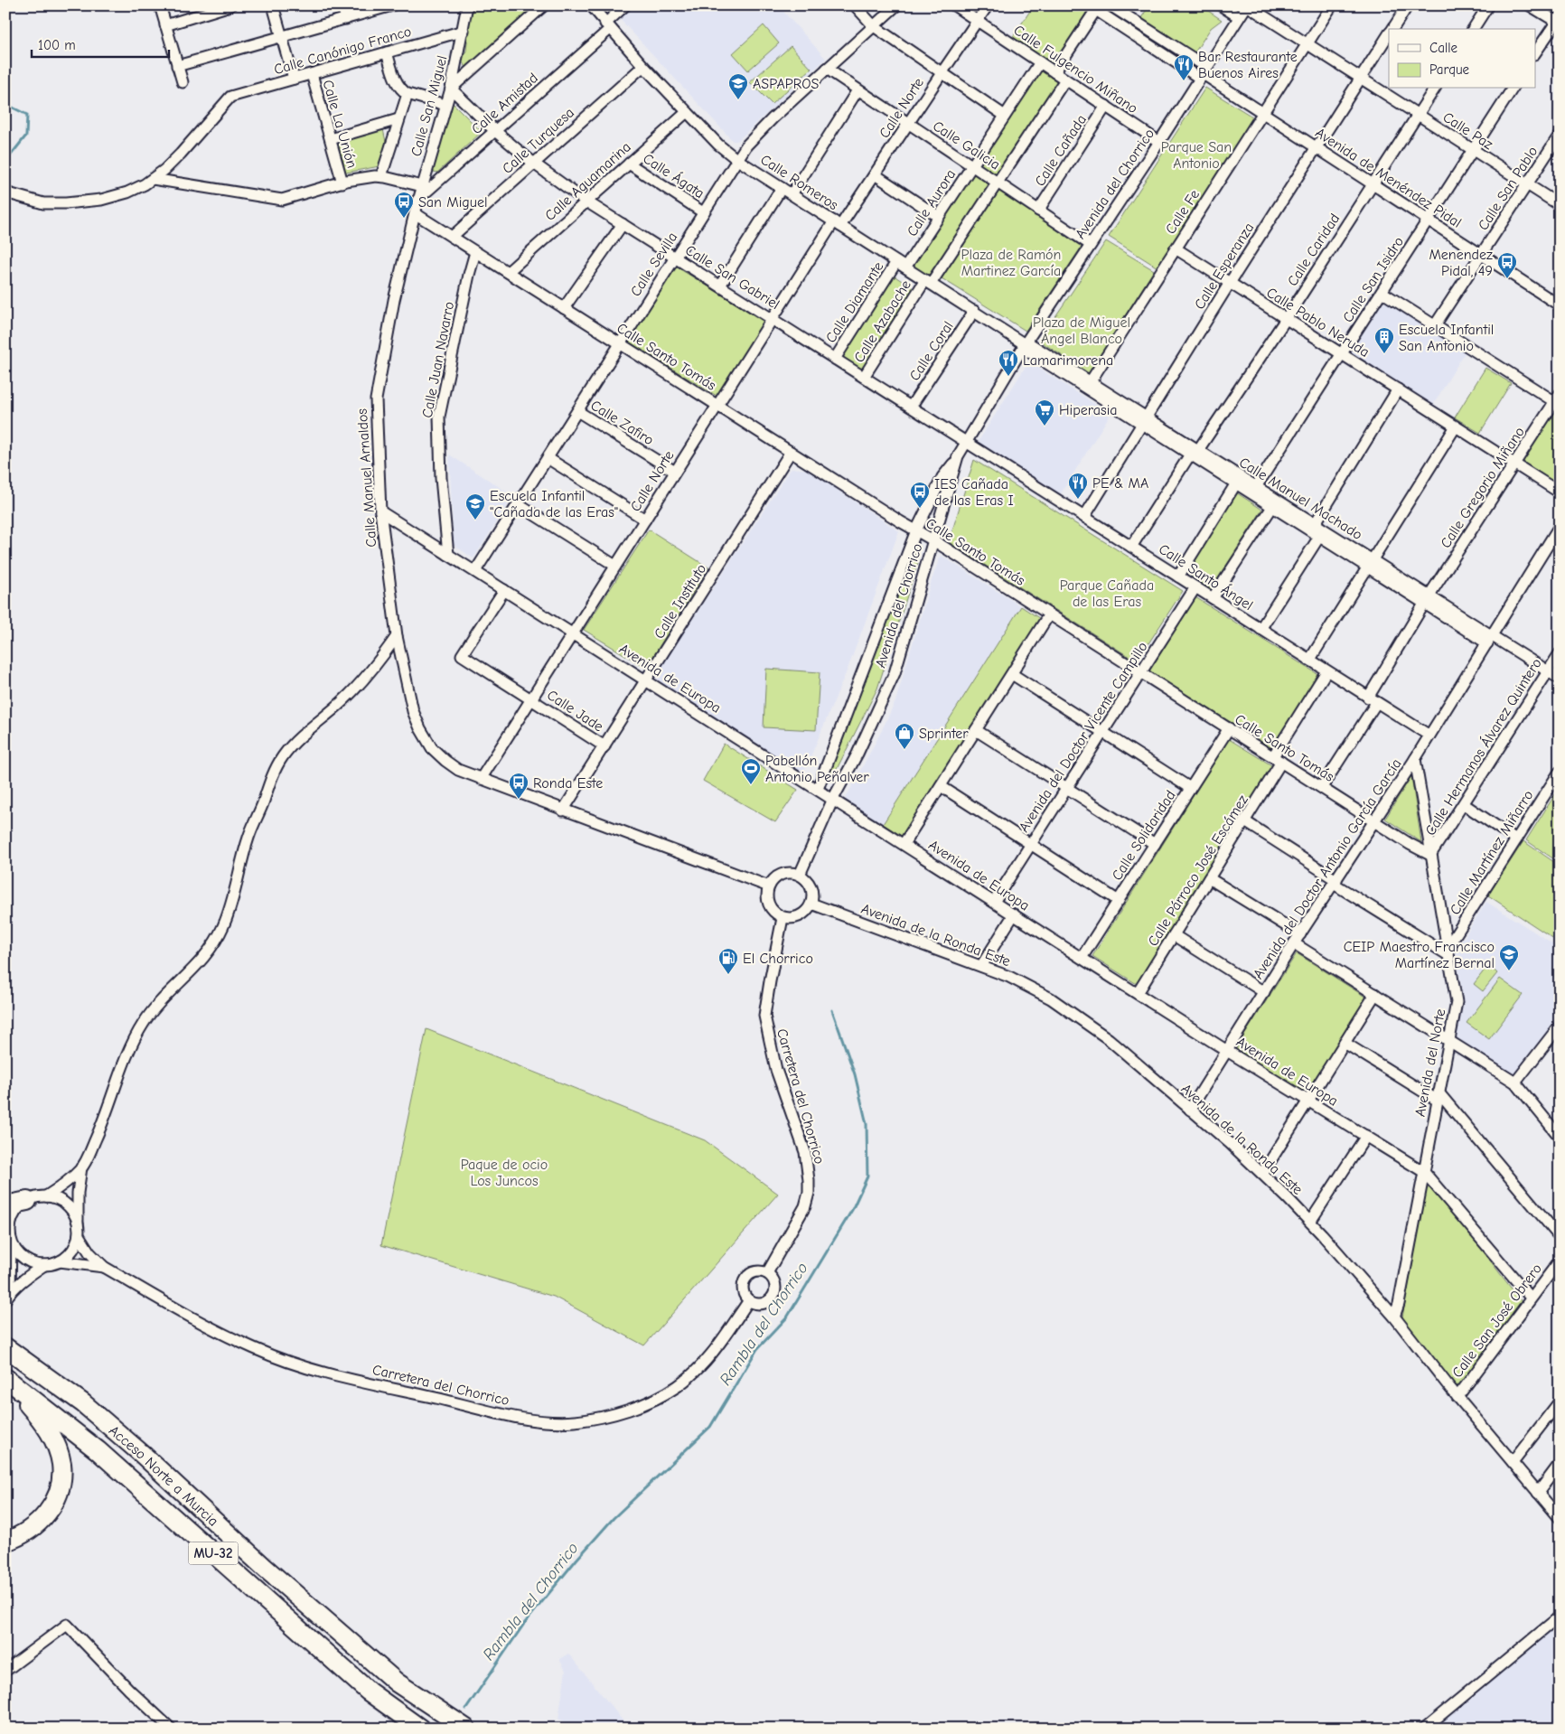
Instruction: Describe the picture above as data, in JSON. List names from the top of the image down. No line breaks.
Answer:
{"streets":{"highway":["Acceso Norte a Murcia","MU-32"],"street":["Calle Canónigo Franco","Calle Fulgencio Miñano","Calle Amistad","Calle San Miguel","Calle Norte","Calle La Unión","Calle Paz","Calle Turquesa","Calle Galicia","Calle Cañada","Calle Ágata","Avenida de Menéndez Pidal","Calle Aguamarina","Calle Romeros","Avenida del Chorrico","Calle San Pablo","Calle Aurora","Calle Fe","Calle Caridad","Calle Sevilla","Calle Esperanza","Calle San Gabriel","Calle San Isidro","Calle Diamante","Calle Azabache","Calle Pablo Neruda","Calle Coral","Calle Santo Tomás","Calle Juan Navarro","Calle Zafiro","Calle Manuel Arnaldos","Calle Gregorio Miñano","Calle Manuel Machado","Calle Santo Ángel","Calle Instituto","Avenida de Europa","Calle Jade","Avenida del Doctor Vicente Campillo","Calle Hermanos Álvarez Quintero","Calle Solidaridad","Calle Martínez Miñarro","Avenida del Doctor Antonio García García","Calle Párroco José Escámez","Avenida de la Ronda Este","Avenida del Norte","Carretera del Chorrico","Calle San José Obrero"]},"crossings":[["Calle Canónigo Franco","Calle San Miguel"],["Calle Canónigo Franco","Calle La Unión"],["Calle Fulgencio Miñano","Calle Norte"],["Calle Fulgencio Miñano","Calle Cañada"],["Calle Fulgencio Miñano","Avenida del Chorrico"],["Calle Fulgencio Miñano","Calle Aurora"],["Calle Amistad","Calle San Miguel"],["Calle Amistad","Calle Romeros"],["Calle Amistad","Calle San Gabriel"],["Calle San Miguel","Calle San Gabriel"],["Calle San Miguel","Calle Santo Tomás"],["Calle San Miguel","Calle Manuel Arnaldos"],["Calle Norte","Calle Galicia"],["Calle Norte","Calle Romeros"],["Calle Norte","Calle San Gabriel"],["Calle Norte","Calle Santo Tomás"],["Calle Norte","Calle Zafiro"],["Calle Norte","Avenida de Europa"],["Calle Norte","Calle Jade"],["Calle Paz","Avenida del Chorrico"],["Calle Paz","Calle San Pablo"],["Calle Paz","Calle Fe"],["Calle Paz","Calle Caridad"],["Calle Paz","Calle Esperanza"],["Calle Paz","Calle San Isidro"],["Calle Turquesa","Calle Romeros"],["Calle Turquesa","Calle San Gabriel"],["Calle Turquesa","Calle Santo Tomás"],["Calle Galicia","Calle Cañada"],["Calle Galicia","Avenida del Chorrico"],["Calle Galicia","Calle Aurora"],["Calle Galicia","Calle Sevilla"],["Calle Ágata","Calle Aguamarina"],["Calle Ágata","Calle Sevilla"],["Avenida de Menéndez Pidal","Avenida del Chorrico"],["Avenida de Menéndez Pidal","Calle San Pablo"],["Avenida de Menéndez Pidal","Calle Fe"],["Avenida de Menéndez Pidal","Calle Caridad"],["Avenida de Menéndez Pidal","Calle Esperanza"],["Avenida de Menéndez Pidal","Calle San Isidro"],["Calle Aguamarina","Calle Romeros"],["Calle Aguamarina","Calle San Gabriel"],["Calle Aguamarina","Calle Santo Tomás"],["Calle Romeros","Avenida del Chorrico"],["Calle Romeros","Calle Aurora"],["Calle Romeros","Calle Sevilla"],["Calle Romeros","Calle Diamante"],["Calle Romeros","Calle Azabache"],["Calle Romeros","Calle Coral"],["Calle Romeros","Calle Manuel Machado"],["Avenida del Chorrico","Calle San Gabriel"],["Avenida del Chorrico","Calle Santo Tomás"],["Avenida del Chorrico","Calle Manuel Machado"],["Avenida del Chorrico","Calle Santo Ángel"],["Avenida del Chorrico","Avenida de Europa"],["Avenida del Chorrico","Avenida de la Ronda Este"],["Avenida del Chorrico","Carretera del Chorrico"],["Calle Aurora","Calle Diamante"],["Calle Fe","Calle Pablo Neruda"],["Calle Fe","Calle Manuel Machado"],["Calle Caridad","Calle Pablo Neruda"],["Calle Caridad","Calle Manuel Machado"],["Calle Caridad","Calle Santo Ángel"],["Calle Sevilla","Calle San Gabriel"],["Calle Sevilla","Calle Santo Tomás"],["Calle Sevilla","Calle Zafiro"],["Calle Sevilla","Avenida de Europa"],["Calle Esperanza","Calle Pablo Neruda"],["Calle Esperanza","Calle Manuel Machado"],["Calle Esperanza","Calle Santo Ángel"],["Calle San Gabriel","Calle Diamante"],["Calle San Gabriel","Calle Azabache"],["Calle San Gabriel","Calle Coral"],["Calle San Gabriel","Calle Santo Ángel"],["Calle San Isidro","Calle Pablo Neruda"],["Calle San Isidro","Calle Manuel Machado"],["Calle Pablo Neruda","Calle Gregorio Miñano"],["Calle Santo Tomás","Calle Juan Navarro"],["Calle Santo Tomás","Calle Manuel Arnaldos"],["Calle Santo Tomás","Calle Gregorio Miñano"],["Calle Santo Tomás","Calle Instituto"],["Calle Santo Tomás","Avenida del Doctor Vicente Campillo"],["Calle Santo Tomás","Calle Hermanos Álvarez Quintero"],["Calle Santo Tomás","Calle Solidaridad"],["Calle Santo Tomás","Avenida del Doctor Antonio García García"],["Calle Santo Tomás","Calle Párroco José Escámez"],["Calle Santo Tomás","Avenida del Norte"],["Calle Juan Navarro","Avenida de Europa"],["Calle Manuel Arnaldos","Avenida de Europa"],["Calle Gregorio Miñano","Calle Manuel Machado"],["Calle Gregorio Miñano","Calle Santo Ángel"],["Calle Manuel Machado","Calle Hermanos Álvarez Quintero"],["Calle Manuel Machado","Avenida del Doctor Antonio García García"],["Calle Santo Ángel","Avenida del Doctor Vicente Campillo"],["Calle Santo Ángel","Avenida del Doctor Antonio García García"],["Calle Santo Ángel","Calle Párroco José Escámez"],["Calle Instituto","Avenida de Europa"],["Calle Instituto","Calle Jade"],["Avenida de Europa","Calle Jade"],["Avenida de Europa","Avenida del Doctor Vicente Campillo"],["Avenida de Europa","Calle Solidaridad"],["Avenida de Europa","Avenida del Doctor Antonio García García"],["Avenida de Europa","Calle Párroco José Escámez"],["Avenida de Europa","Avenida del Norte"],["Avenida de Europa","Calle San José Obrero"],["Calle Hermanos Álvarez Quintero","Avenida del Norte"],["Calle Martínez Miñarro","Avenida del Norte"],["Avenida del Doctor Antonio García García","Avenida de la Ronda Este"],["Avenida del Doctor Antonio García García","Avenida del Norte"],["Avenida de la Ronda Este","Avenida del Norte"],["Avenida de la Ronda Este","Carretera del Chorrico"],["Avenida de la Ronda Este","Calle San José Obrero"]],"water":["Rambla del Chorrico"],"parks":["Parque San Antonio","Plaza de Ramón Martinez García","Plaza de Miguel Ángel Blanco","Parque Cañada de las Eras","Paque de ocio Los Juncos"],"places":{"restaurant":["Bar Restaurante Buenos Aires","Lamarimorena","PE & MA"],"school or university":["ASPAPROS","Escuela Infantil \"Cañada de las Eras\"","CEIP Maestro Francisco Martínez Bernal"],"bus stop":["San Miguel","Menendez Pidal, 49","IES Cañada de las Eras I","Ronda Este"],"building":["Escuela Infantil San Antonio"],"supermarket":["Hiperasia"],"shop":["Sprinter"],"sports":["Pabellón Antonio Peñalver"],"fuel station":["El Chorrico"]},"legend":["Calle","Parque"],"scale_bar":"100 m"}
